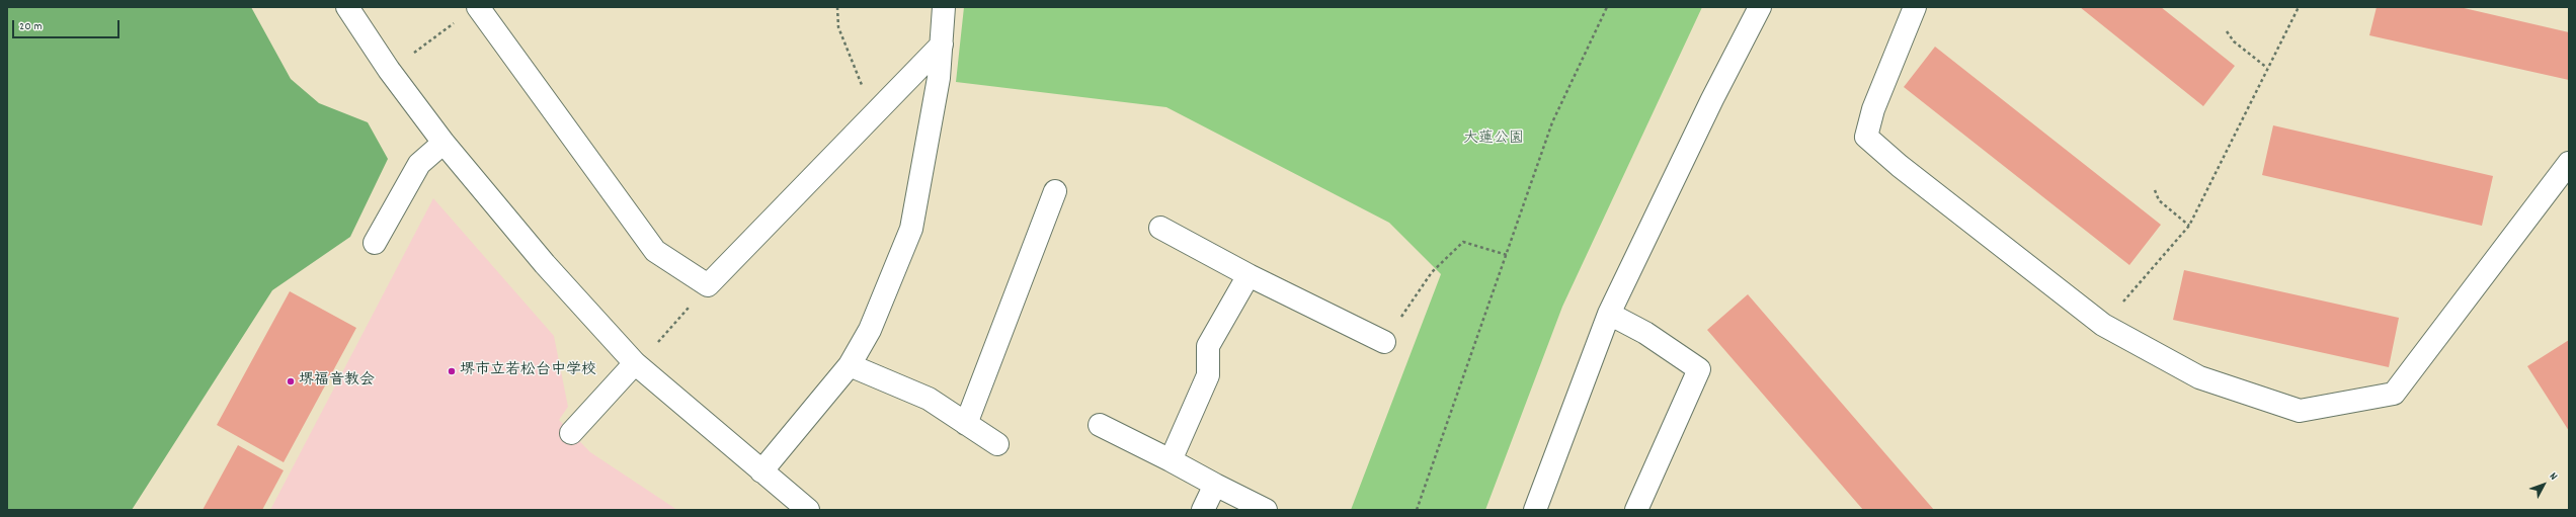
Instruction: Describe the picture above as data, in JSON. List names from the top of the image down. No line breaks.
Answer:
{"parks":["大蓮公園"],"places":["堺市立若松台中学校","堺福音教会"],"scale_bar":"20 m","north":"top right"}
